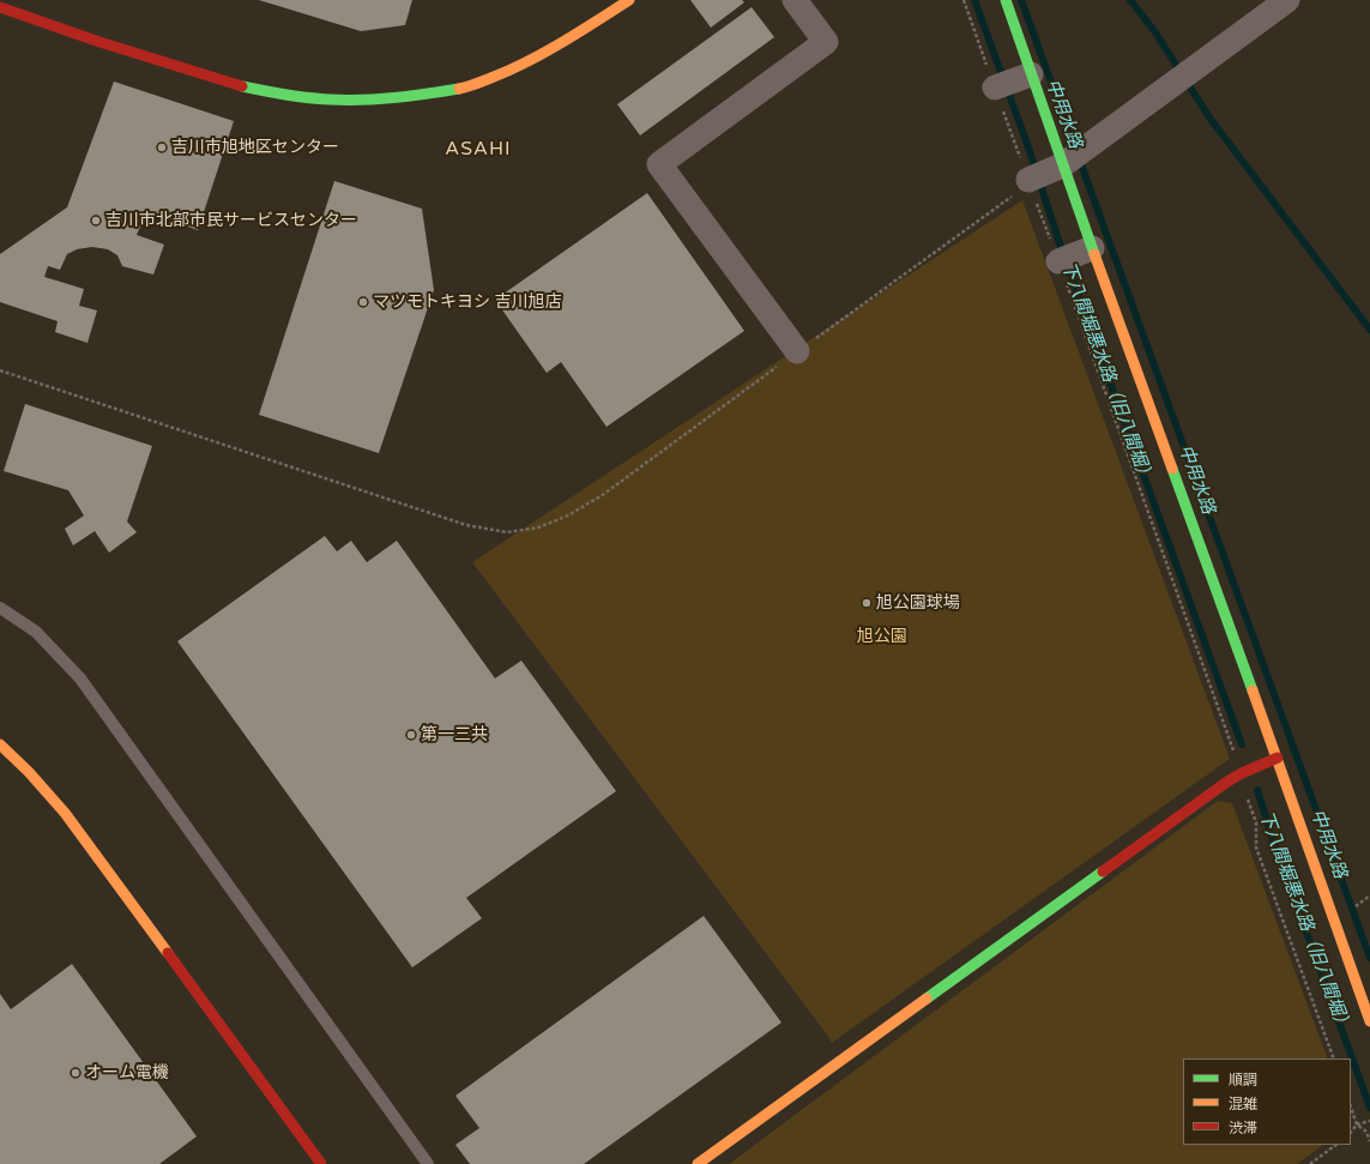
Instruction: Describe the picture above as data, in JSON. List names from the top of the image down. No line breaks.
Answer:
{"districts":["ASAHI"],"water":["中用水路","下八間堀悪水路（旧八間堀）"],"parks":["旭公園"],"places":["吉川市旭地区センター","吉川市北部市民サービスセンター","マツモトキヨシ 吉川旭店","旭公園球場","第一三共","オーム電機"],"legend":["順調","混雑","渋滞"]}
